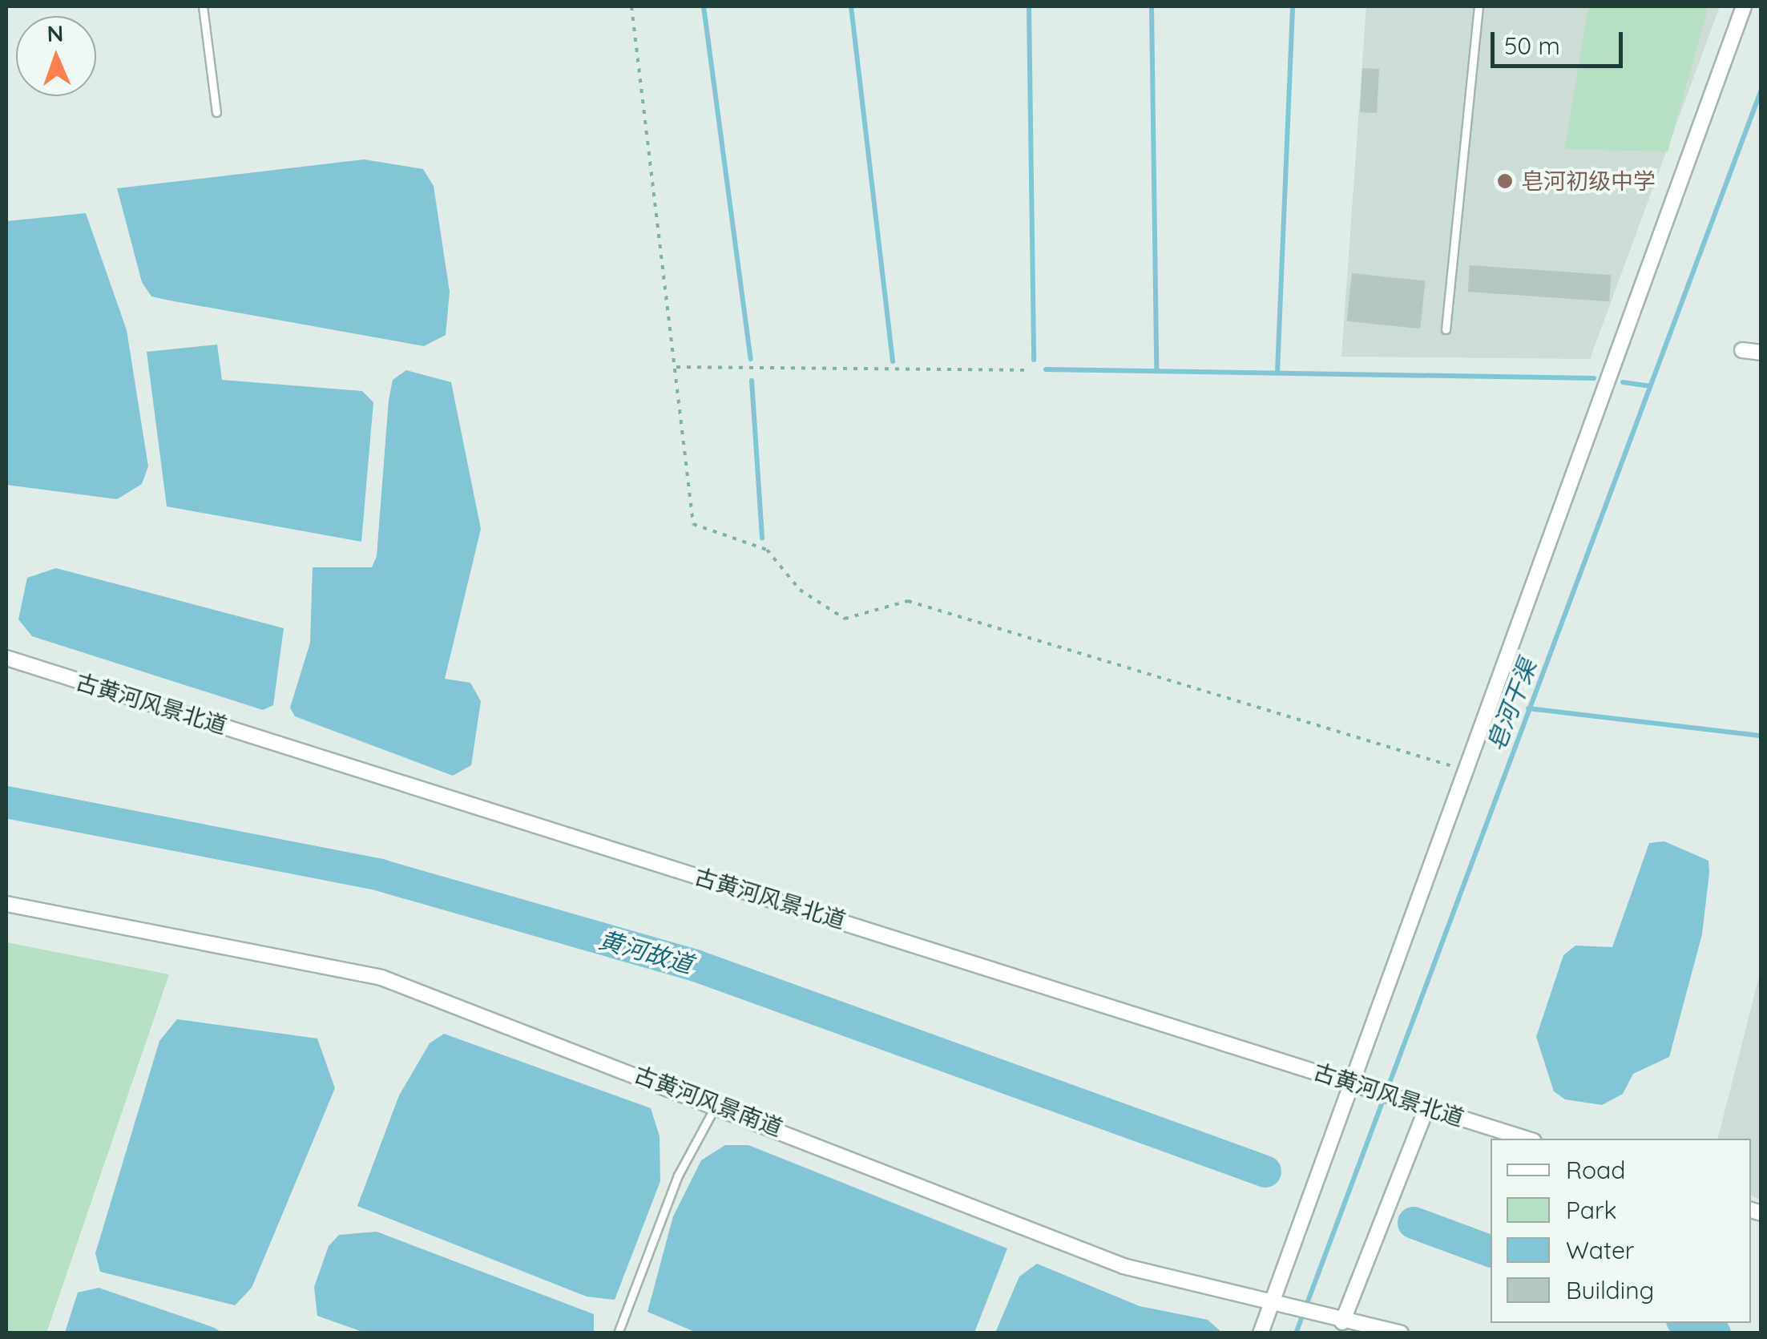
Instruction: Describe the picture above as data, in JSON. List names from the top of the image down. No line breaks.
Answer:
{"streets":{"street":["古黄河风景北道","古黄河风景南道"]},"water":["皂河干渠","黄河故道"],"places":["皂河初级中学"],"legend":["Road","Park","Water","Building"],"scale_bar":"50 m","north":"top"}
